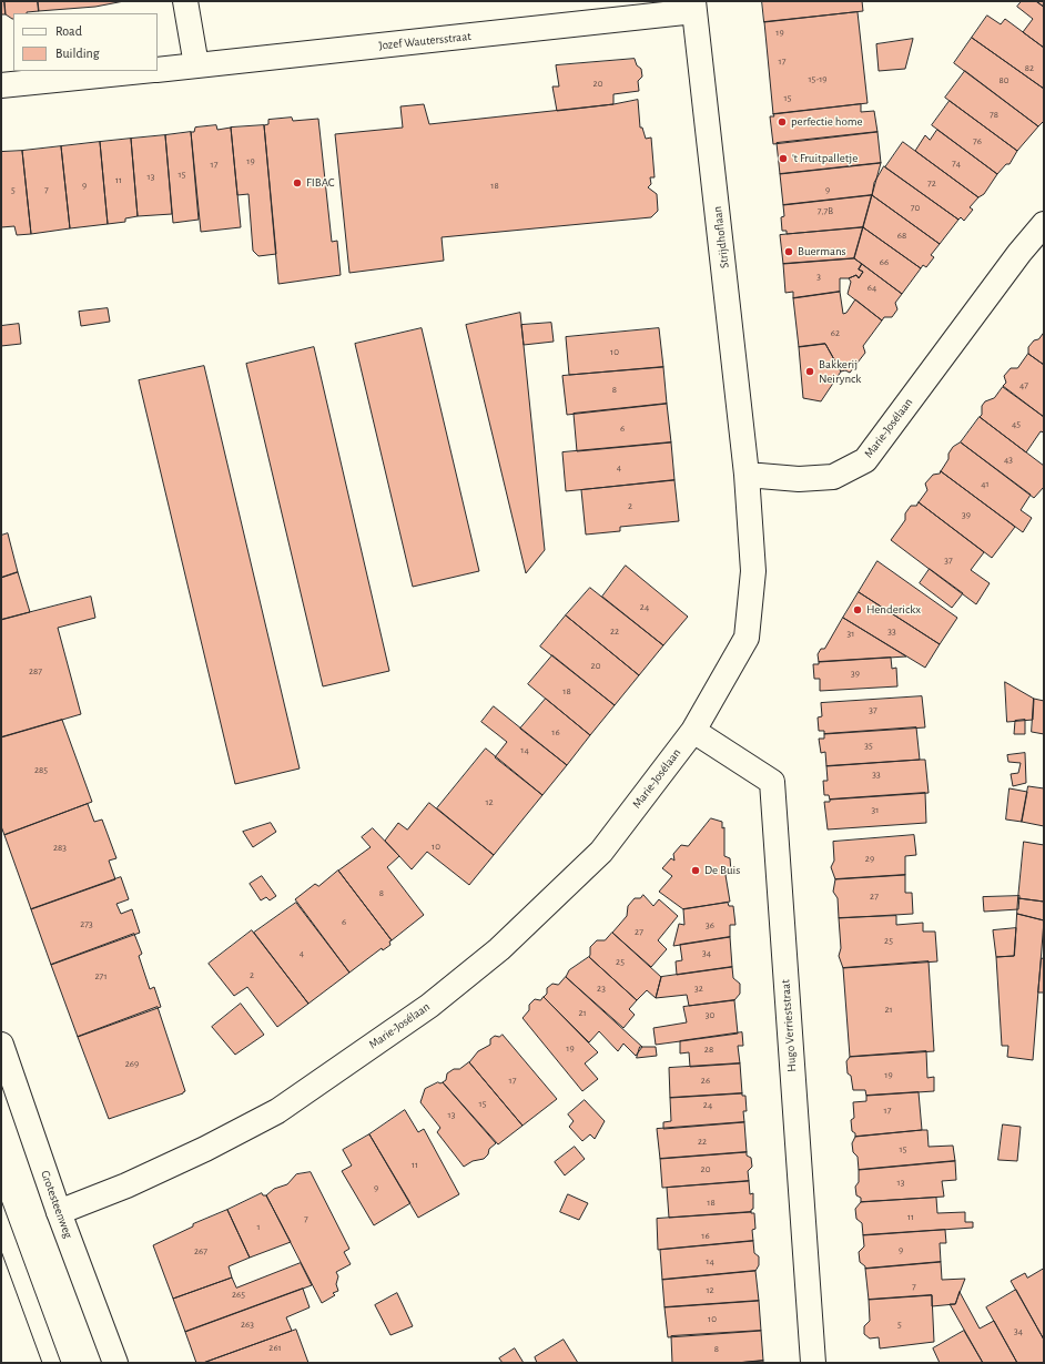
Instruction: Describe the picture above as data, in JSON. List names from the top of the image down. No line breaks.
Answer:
{"streets":{"street":["Jozef Wautersstraat","Strijdhoflaan","Marie-Josélaan","Hugo Verrieststraat","Grotesteenweg"]},"crossings":[["Jozef Wautersstraat","Strijdhoflaan"],["Strijdhoflaan","Marie-Josélaan"],["Marie-Josélaan","Hugo Verrieststraat"],["Marie-Josélaan","Grotesteenweg"]],"places":["perfectie home","'t Fruitpalletje","FIBAC","Buermans","Bakkerij Neirynck","Henderickx","De Buis"],"house_numbers":["19","17","82","15-19","80","20","15","78","76","19","74","17","15","13","11","72","9","18","5","7","9","70","7,7B","68","66","3","64","62","10","47","8","45","6","43","4","41","2","39","37","24","22","33","31","20","287","39","18","37","16","35","14","285","33","12","31","10","283","29","8","27","6","273","36","27","25","4","34","25","2","271","23","32","21","21","30","19","28","269","19","17","26","15","24","17","13","22","15","11","20","13","9","18","11","7","1","16","9","267","14","7","12","265","10","263","5","34","261","8"],"legend":["Road","Building"]}
